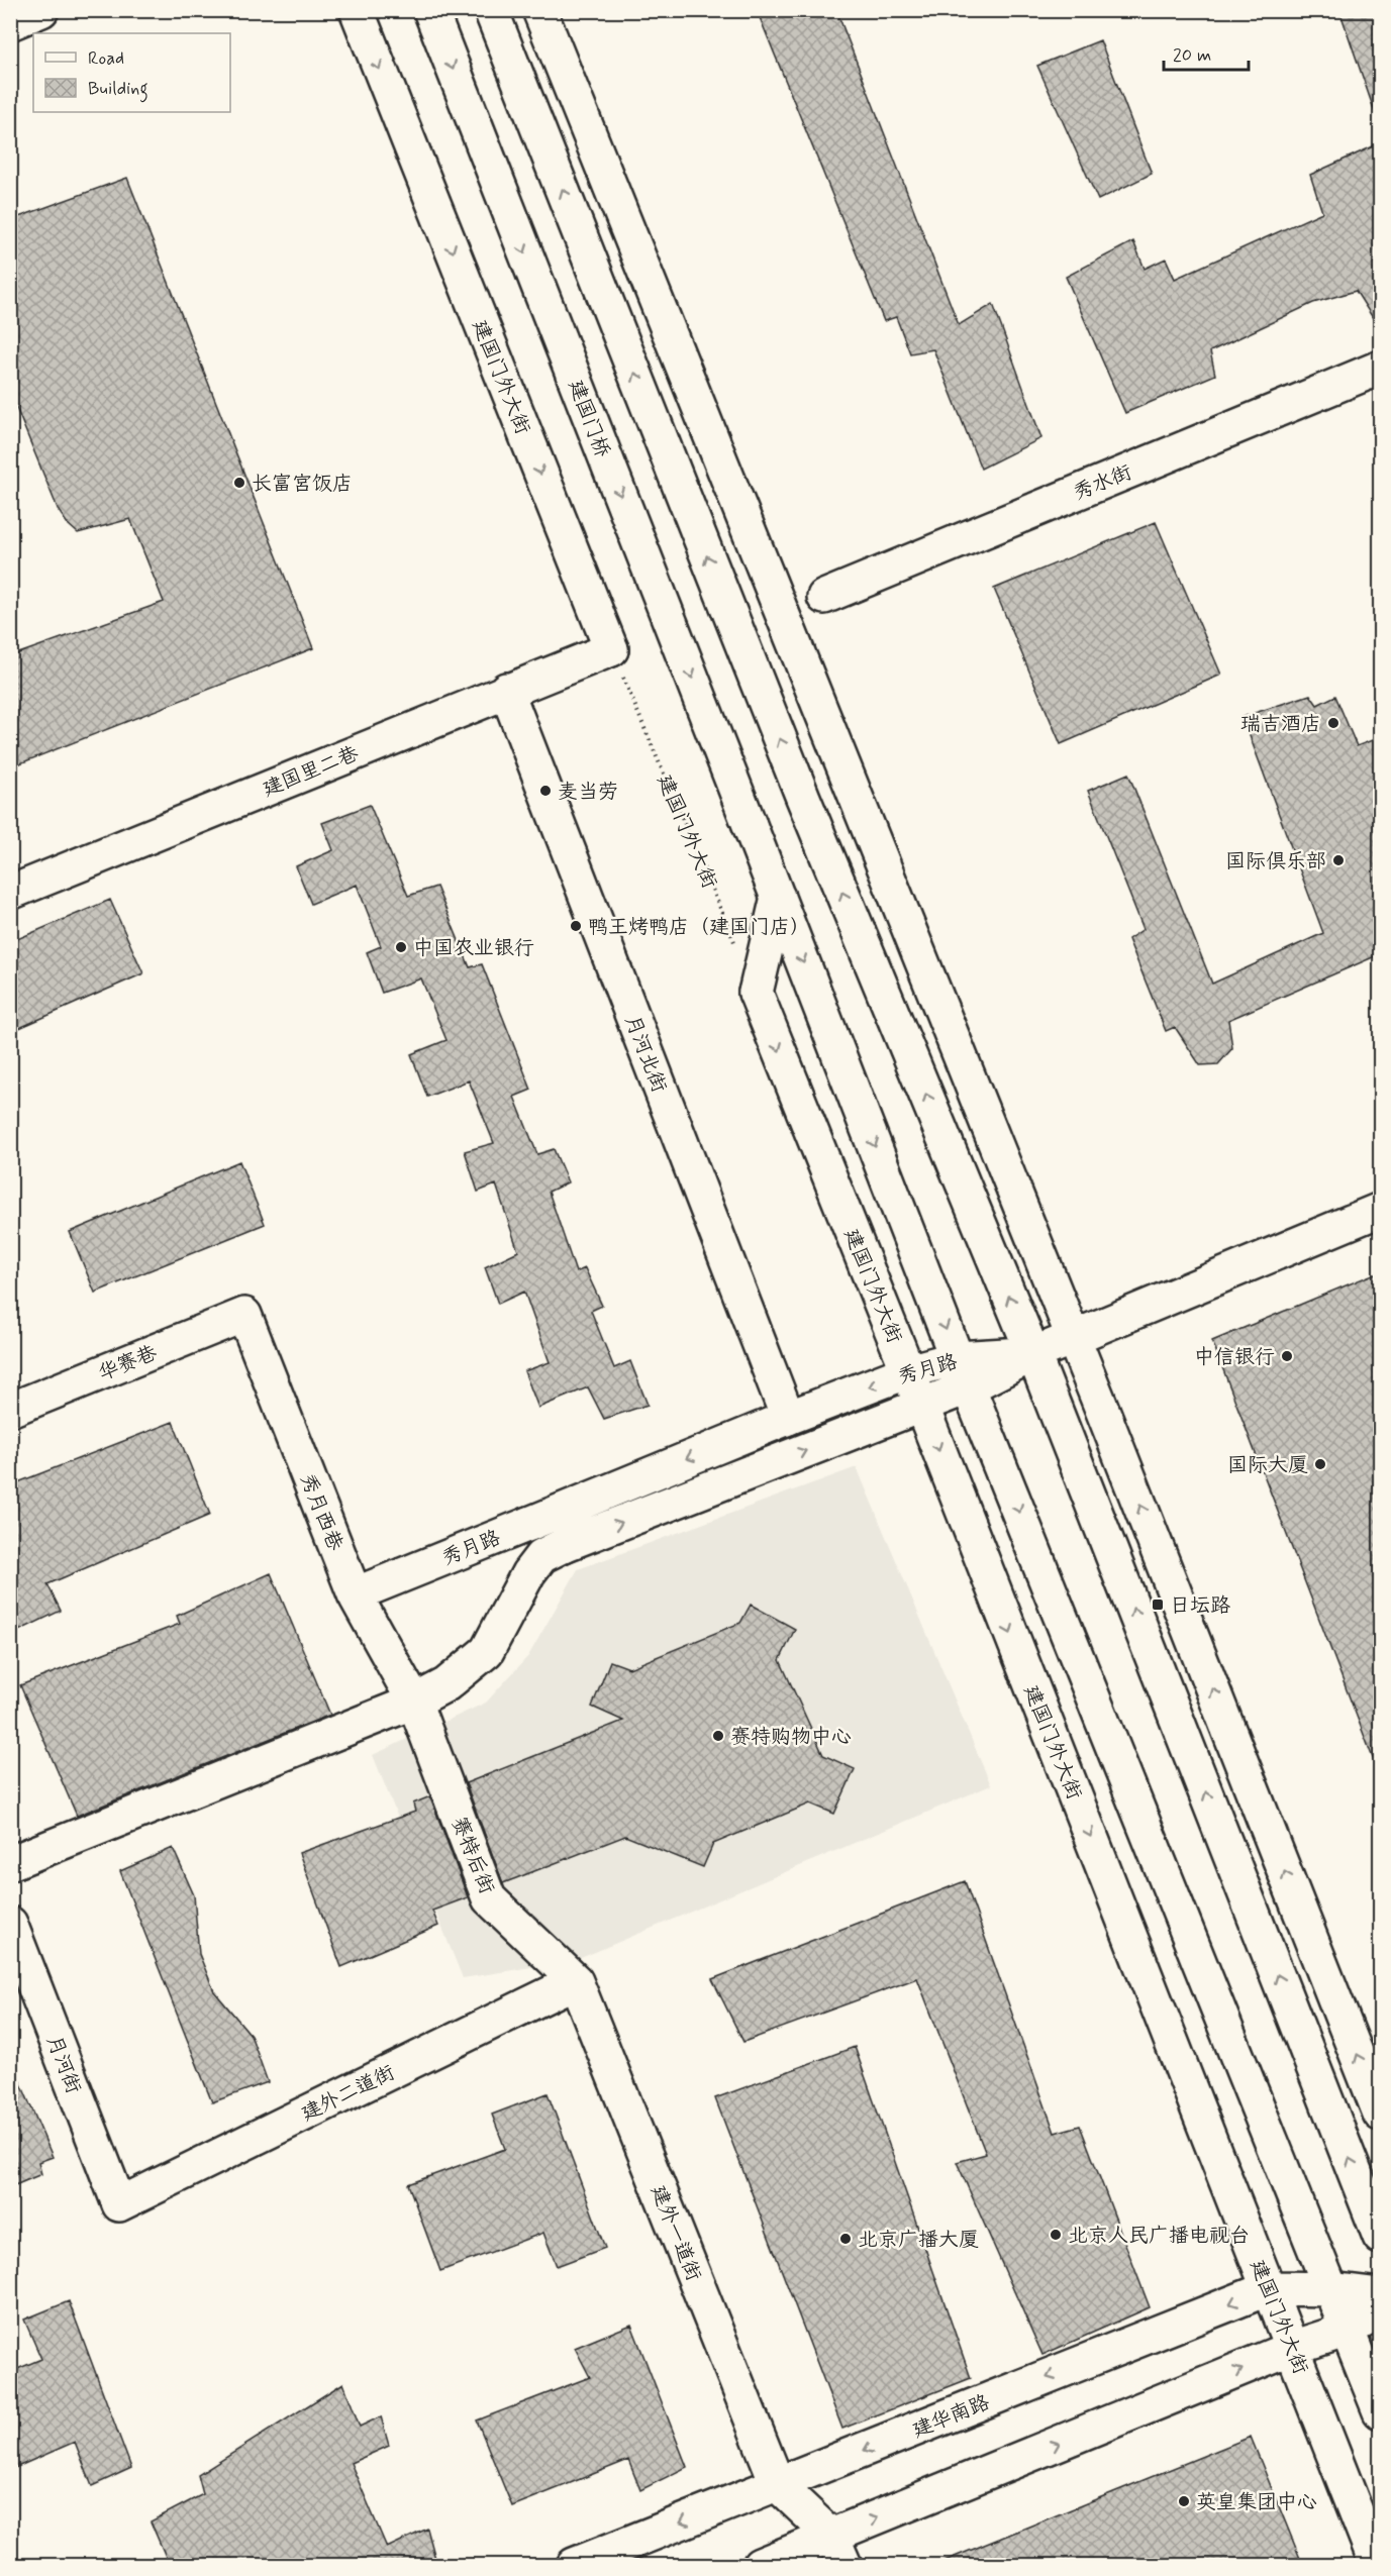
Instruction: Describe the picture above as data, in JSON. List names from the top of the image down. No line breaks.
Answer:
{"streets":{"main road":["建国门外大街","建国门桥","秀水街","建国里二巷","月河北街","华赛巷","秀月路","秀月西巷","赛特后街","月河街","建外二道街","建外一道街","建华南路"]},"crossings":[["建国门外大街","建国门桥"],["建国门外大街","建国里二巷"],["建国门外大街","秀月路"],["建国门外大街","建华南路"],["建国里二巷","月河北街"],["月河北街","秀月路"],["华赛巷","秀月西巷"],["秀月路","秀月西巷"],["秀月路","赛特后街"],["秀月西巷","赛特后街"],["赛特后街","建外二道街"],["赛特后街","建外一道街"],["月河街","建外二道街"],["建外二道街","建外一道街"],["建外一道街","建华南路"]],"places":{"other":["长富宫饭店","瑞吉酒店","麦当劳","国际俱乐部","鸭王烤鸭店（建国门店）","中国农业银行","中信银行","国际大厦","赛特购物中心","北京人民广播电视台","北京广播大厦","英皇集团中心"],"transit":["日坛路"]},"legend":["Road","Building"],"scale_bar":"20 m"}
